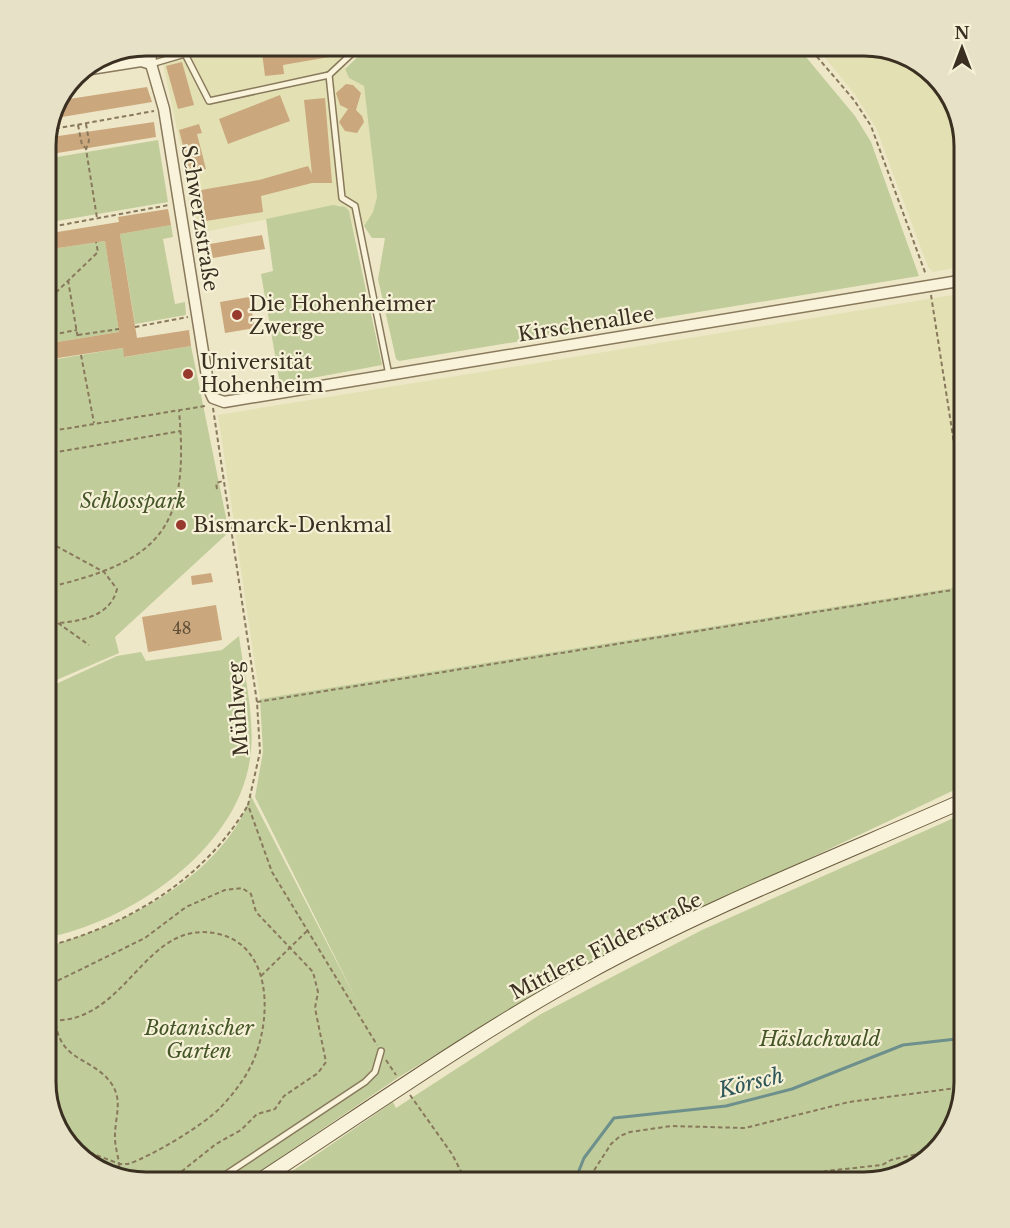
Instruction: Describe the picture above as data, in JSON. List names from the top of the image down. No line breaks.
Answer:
{"streets":{"main road":["Mittlere Filderstraße"],"street":["Schwerzstraße","Kirschenallee"],"path":["Mühlweg"]},"crossings":[["Schwerzstraße","Kirschenallee"],["Schwerzstraße","Mühlweg"],["Kirschenallee","Mühlweg"]],"water":["Körsch"],"parks":["Schlosspark","Botanischer Garten","Häslachwald"],"places":["Die Hohenheimer Zwerge","Universität Hohenheim","Bismarck-Denkmal"],"house_numbers":["48"],"north":"top"}
